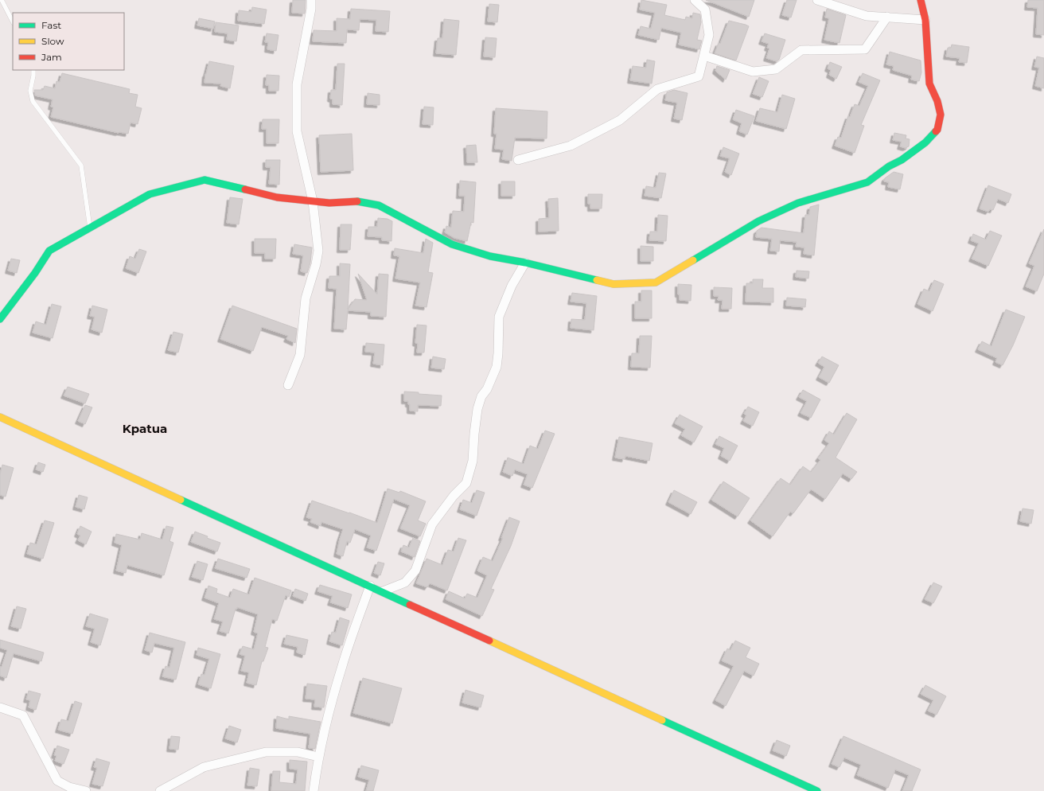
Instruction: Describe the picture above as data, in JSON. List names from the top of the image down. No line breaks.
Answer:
{"districts":["Kpatua"],"legend":["Fast","Slow","Jam"]}
